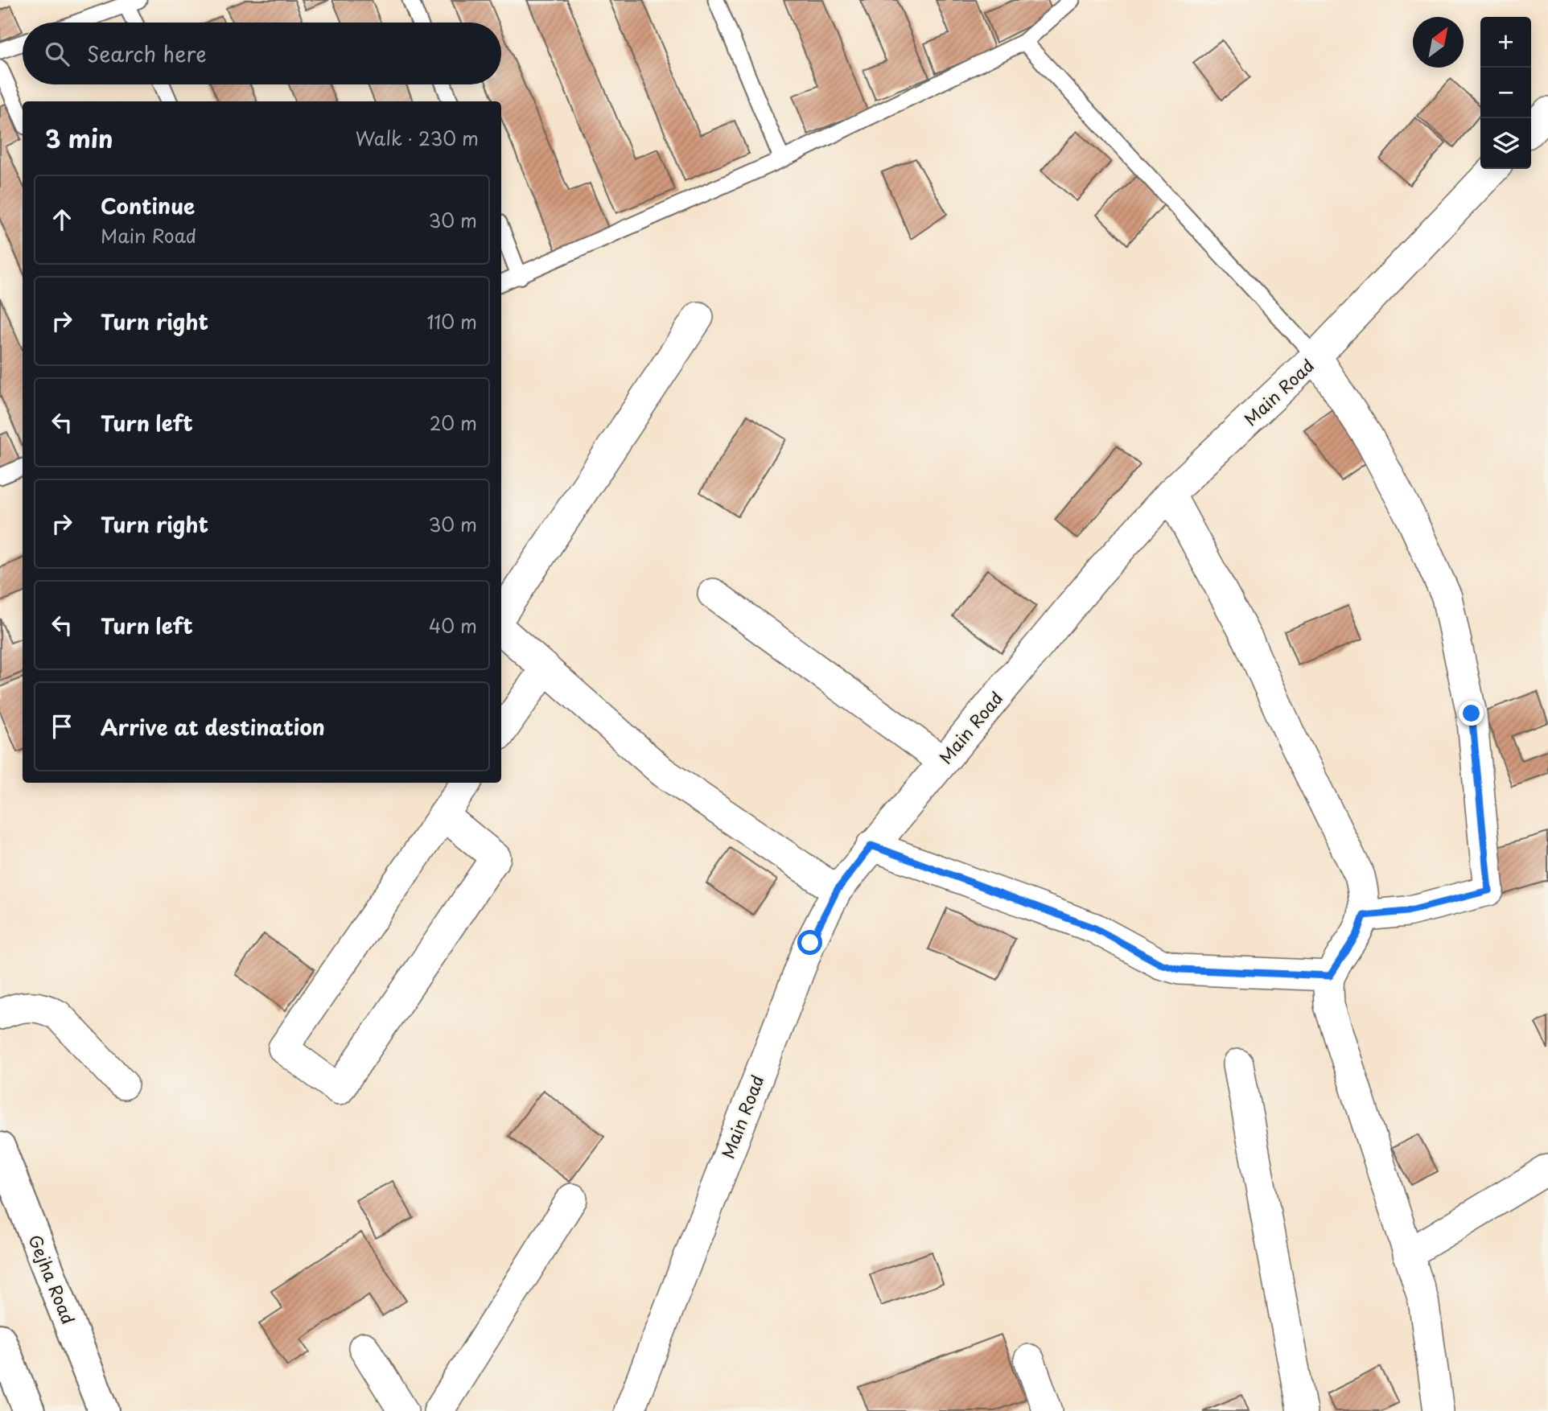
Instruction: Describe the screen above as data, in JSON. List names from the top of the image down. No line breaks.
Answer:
{"streets":{"street":["Main Road","Gejha Road"]},"north":"top right","page":{"map_buttons":["+","−"],"search":"Search here","heading":["3 min","Walk · 230 m"],"list":[["Continue","Main Road","30 m"],["Turn right","110 m"],["Turn left","20 m"],["Turn right","30 m"],["Turn left","40 m"],"Arrive at destination"]}}
